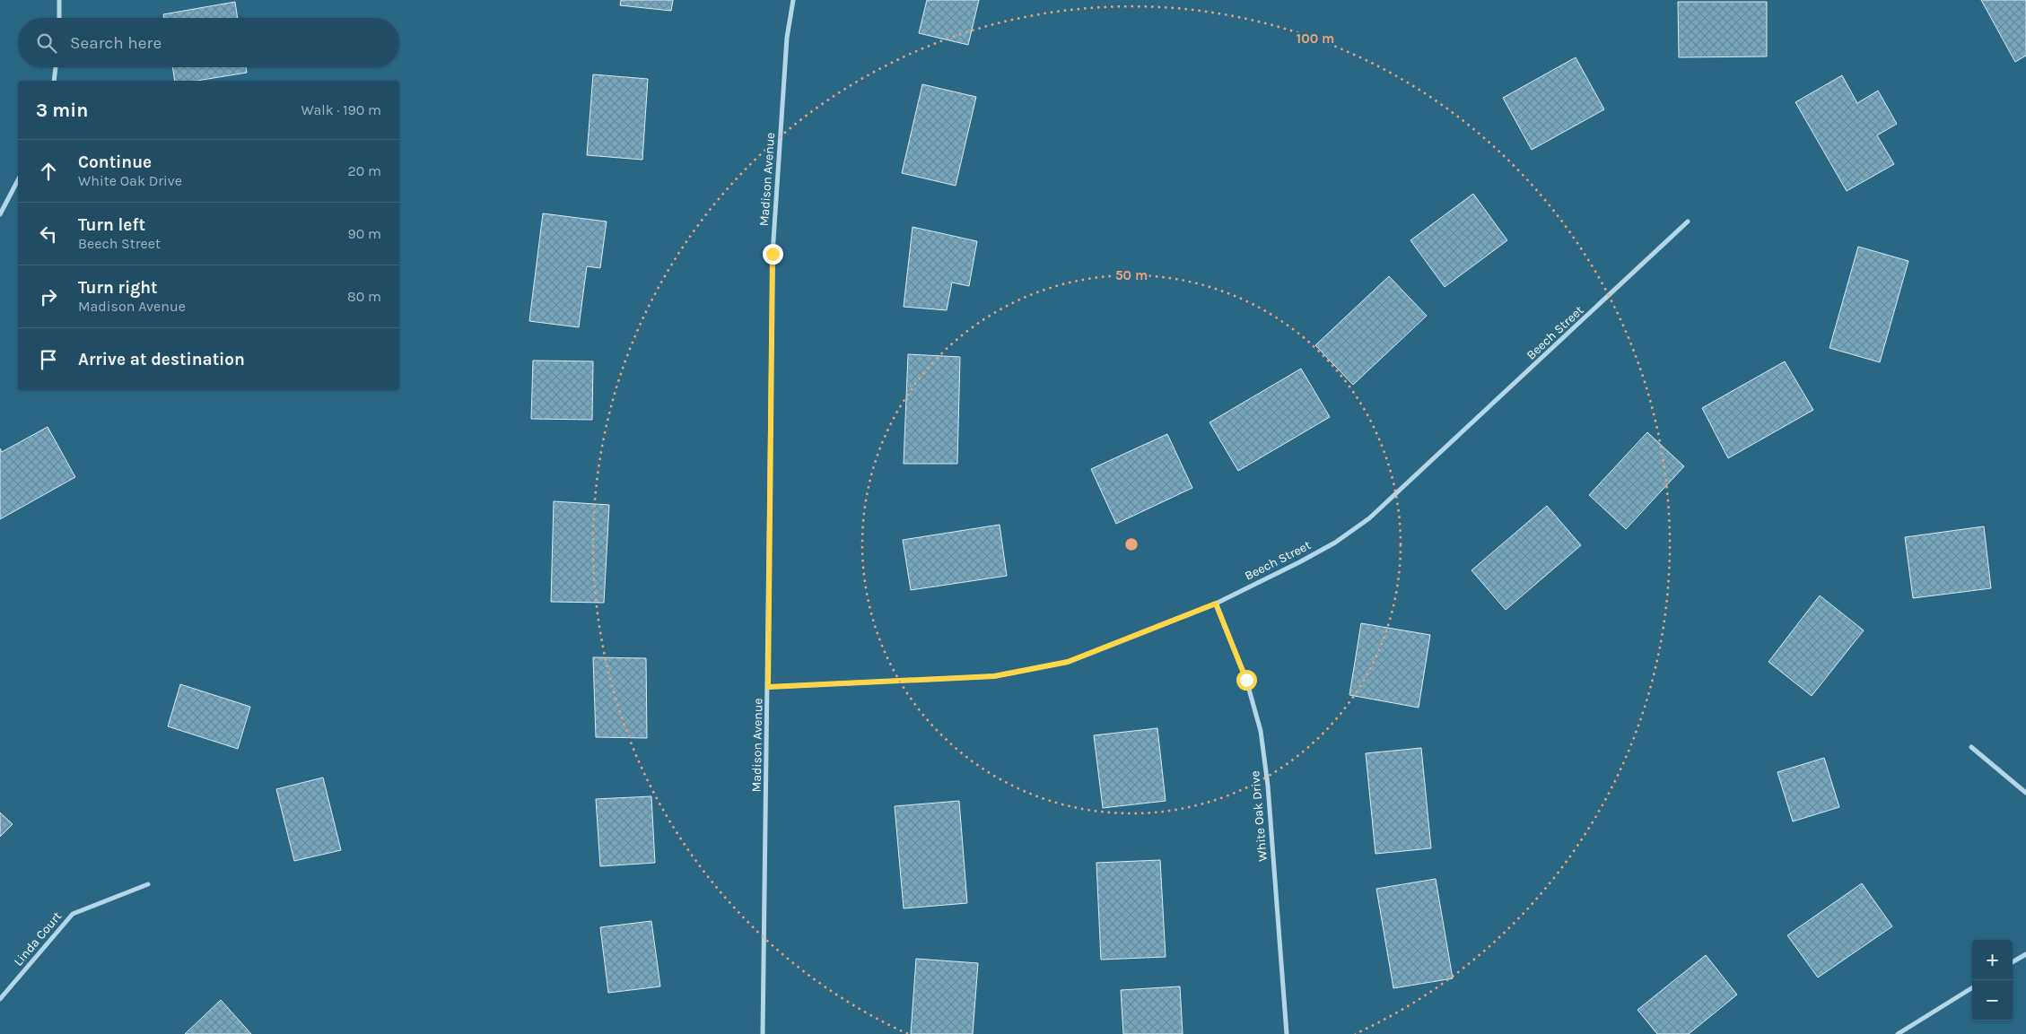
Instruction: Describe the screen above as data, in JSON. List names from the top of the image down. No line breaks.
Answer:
{"streets":{"street":["Madison Avenue","Beech Street","White Oak Drive","Linda Court"]},"crossings":[["Madison Avenue","Beech Street"],["Beech Street","White Oak Drive"]],"page":{"search":"Search here","heading":["3 min","Walk · 190 m"],"list":[["Continue","White Oak Drive","20 m"],["Turn left","Beech Street","90 m"],["Turn right","Madison Avenue","80 m"],"Arrive at destination"],"map_buttons":["+","−"]},"rings":["100 m","50 m"]}
